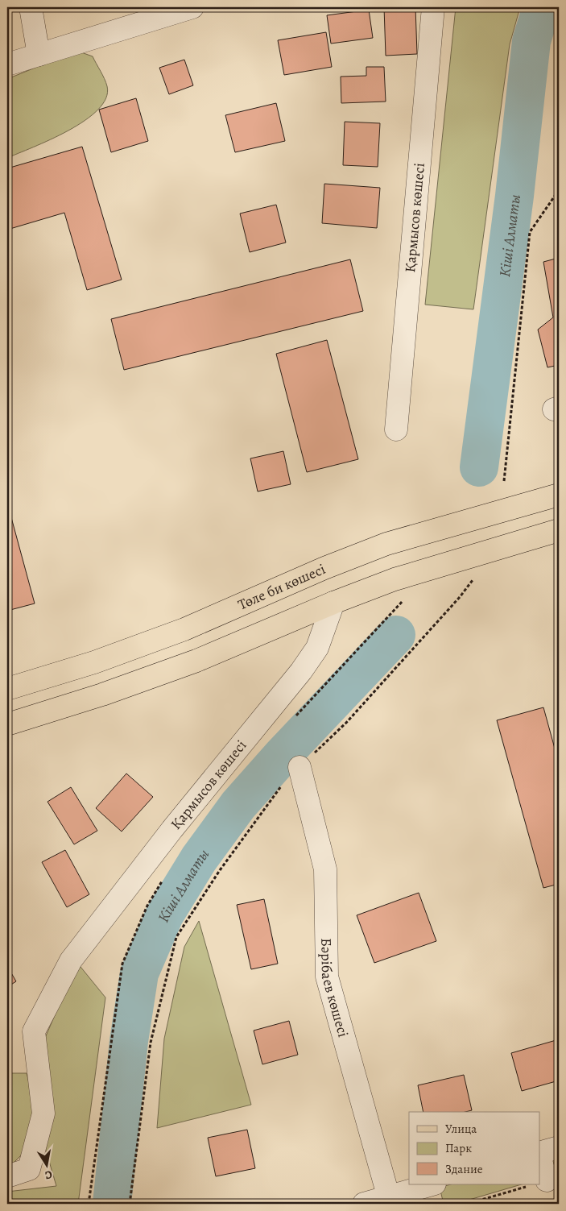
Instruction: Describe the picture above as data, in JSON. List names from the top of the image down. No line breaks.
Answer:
{"streets":{"main road":["Төле би көшесі"],"street":["Қармысов көшесі","Бәрібаев көшесі"]},"water":["Кіші Алматы"],"legend":["Улица","Парк","Здание"],"north":"bottom"}
